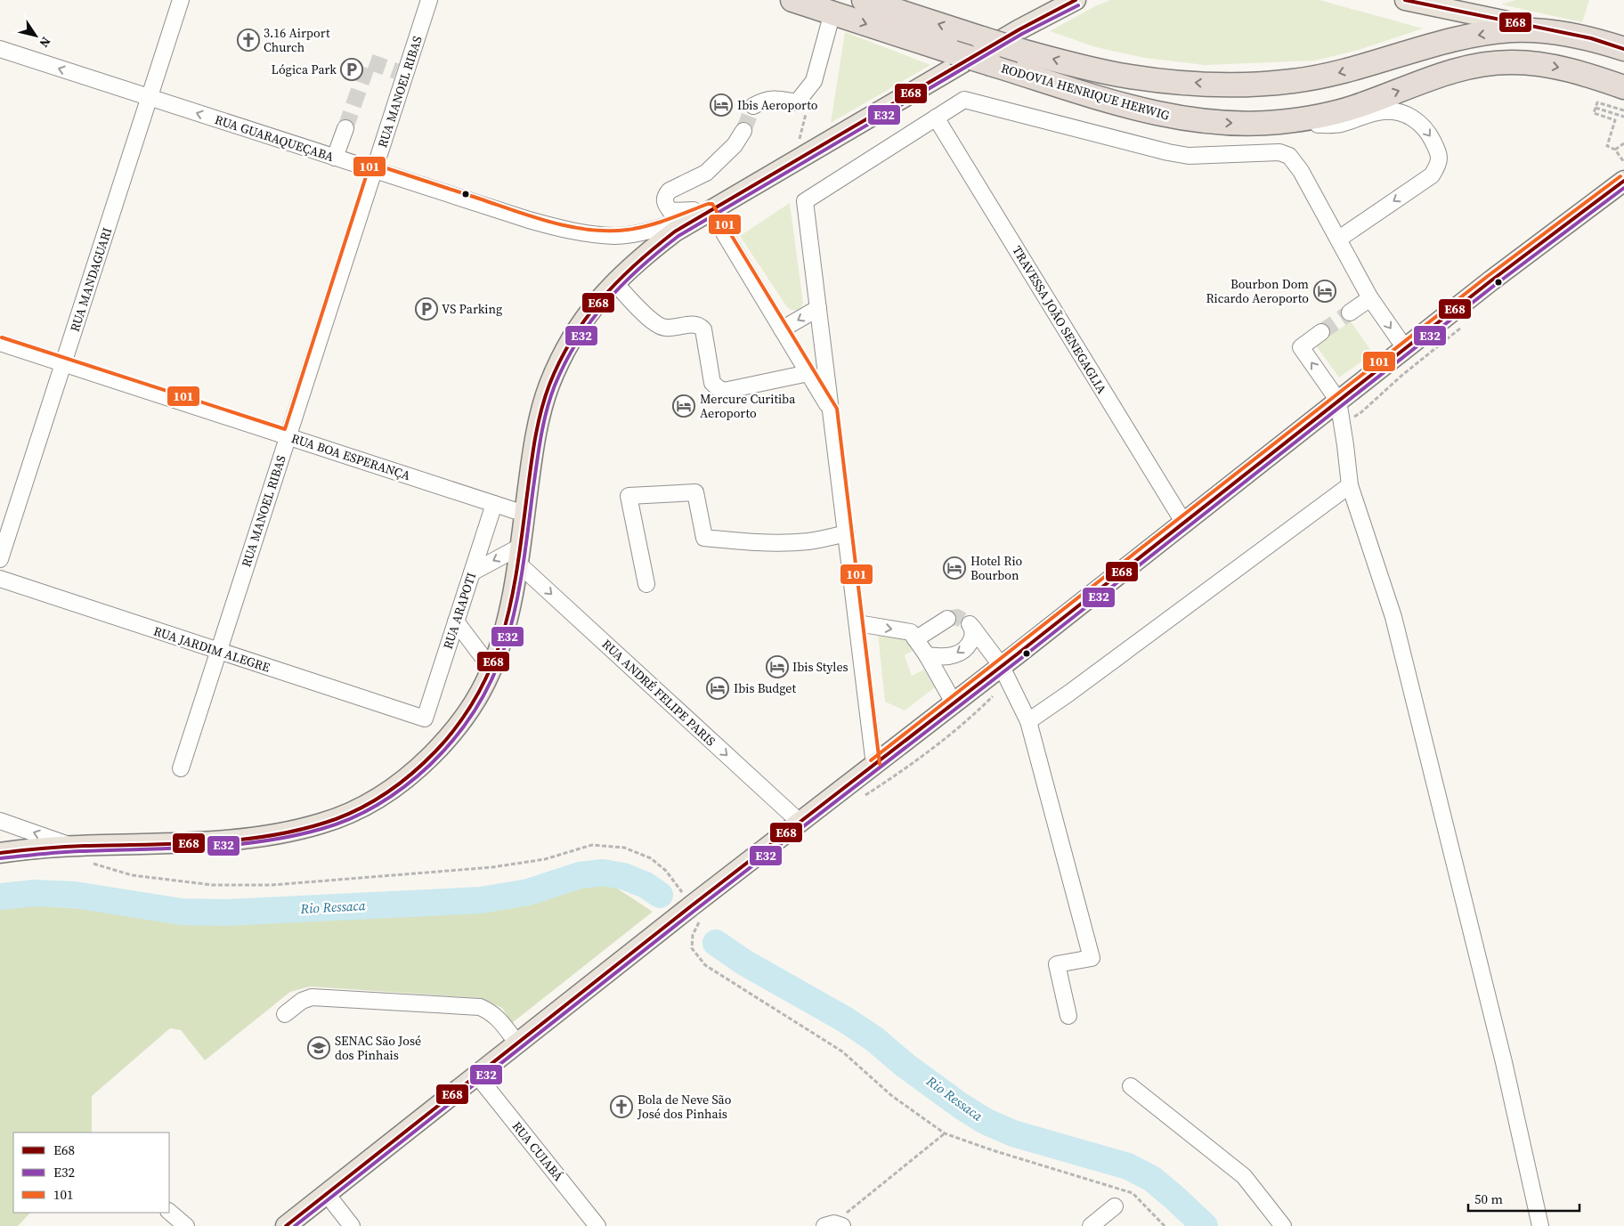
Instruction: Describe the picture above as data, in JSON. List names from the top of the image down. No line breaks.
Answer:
{"streets":{"highway":["RODOVIA HENRIQUE HERWIG"],"street":["RUA MANOEL RIBAS","RUA GUARAQUEÇABA","RUA MANDAGUARI","TRAVESSA JOÃO SENEGAGLIA","RUA BOA ESPERANÇA","RUA ARAPOTI","RUA JARDIM ALEGRE","RUA ANDRÉ FELIPE PARIS","RUA CUIABÁ"]},"crossings":[["RUA MANOEL RIBAS","RUA GUARAQUEÇABA"],["RUA MANOEL RIBAS","RUA BOA ESPERANÇA"],["RUA MANOEL RIBAS","RUA JARDIM ALEGRE"],["RUA GUARAQUEÇABA","RUA MANDAGUARI"],["RUA MANDAGUARI","RUA BOA ESPERANÇA"],["RUA BOA ESPERANÇA","RUA ARAPOTI"],["RUA ARAPOTI","RUA JARDIM ALEGRE"]],"one_way":["RUA GUARAQUEÇABA","RUA ANDRÉ FELIPE PARIS"],"water":["Rio Ressaca"],"places":{"church":["3.16 Airport Church","Bola de Neve São José dos Pinhais"],"parking":["Lógica Park","VS Parking"],"hotel":["Ibis Aeroporto","Bourbon Dom Ricardo Aeroporto","Mercure Curitiba Aeroporto","Hotel Rio Bourbon","Ibis Styles","Ibis Budget"],"school or university":["SENAC São José dos Pinhais"]},"lines":["transit line E68","transit line E32","transit line 101"],"legend":["E68","E32","101"],"scale_bar":"50 m","north":"bottom right"}
